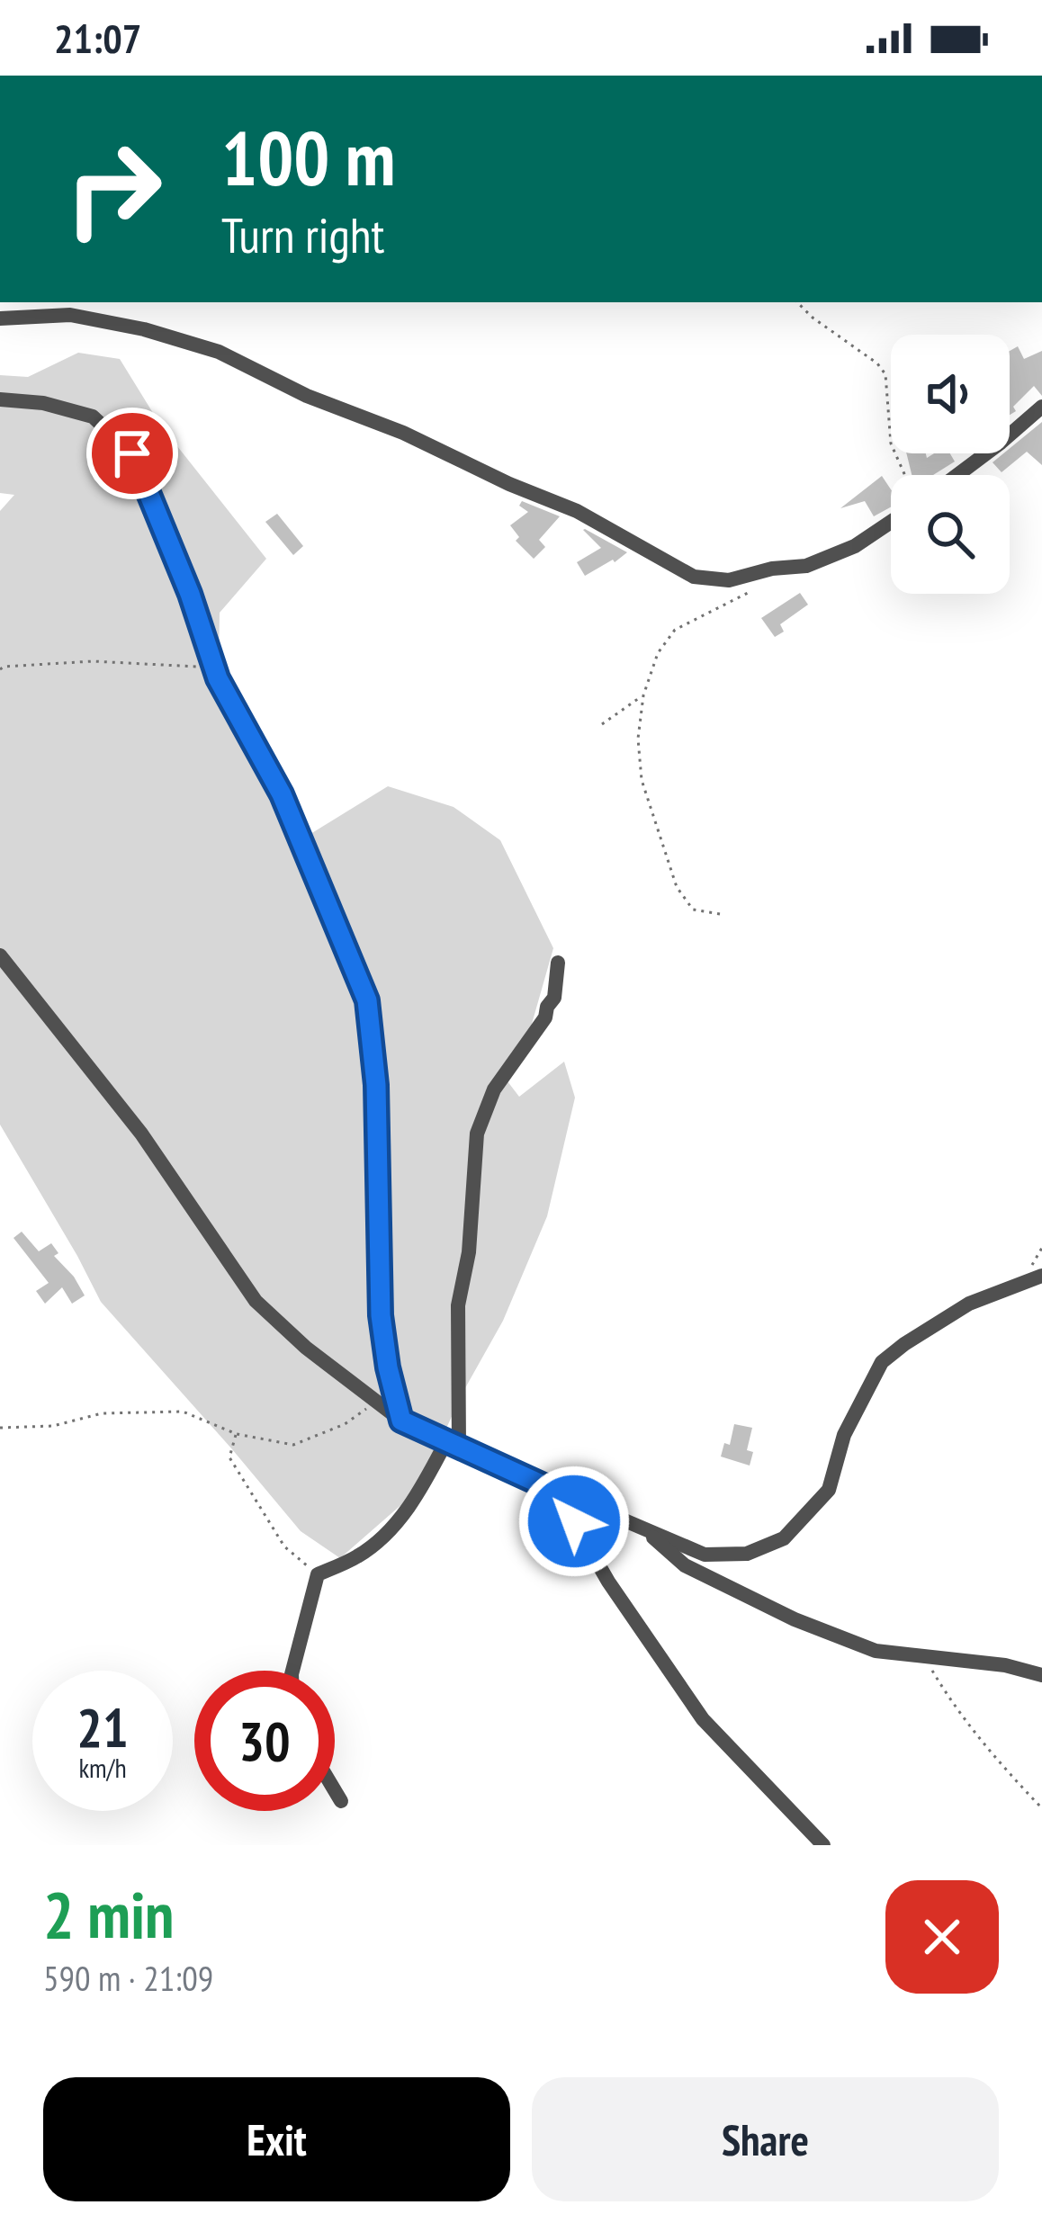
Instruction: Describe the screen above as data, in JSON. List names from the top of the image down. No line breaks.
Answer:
{"page":{"status":"21:07","turn":["100 m","Turn right"],"speed":"21 km/h","limit":"30","heading":["2 min","590 m · 21:09"],"buttons":["Exit","Share"]}}
